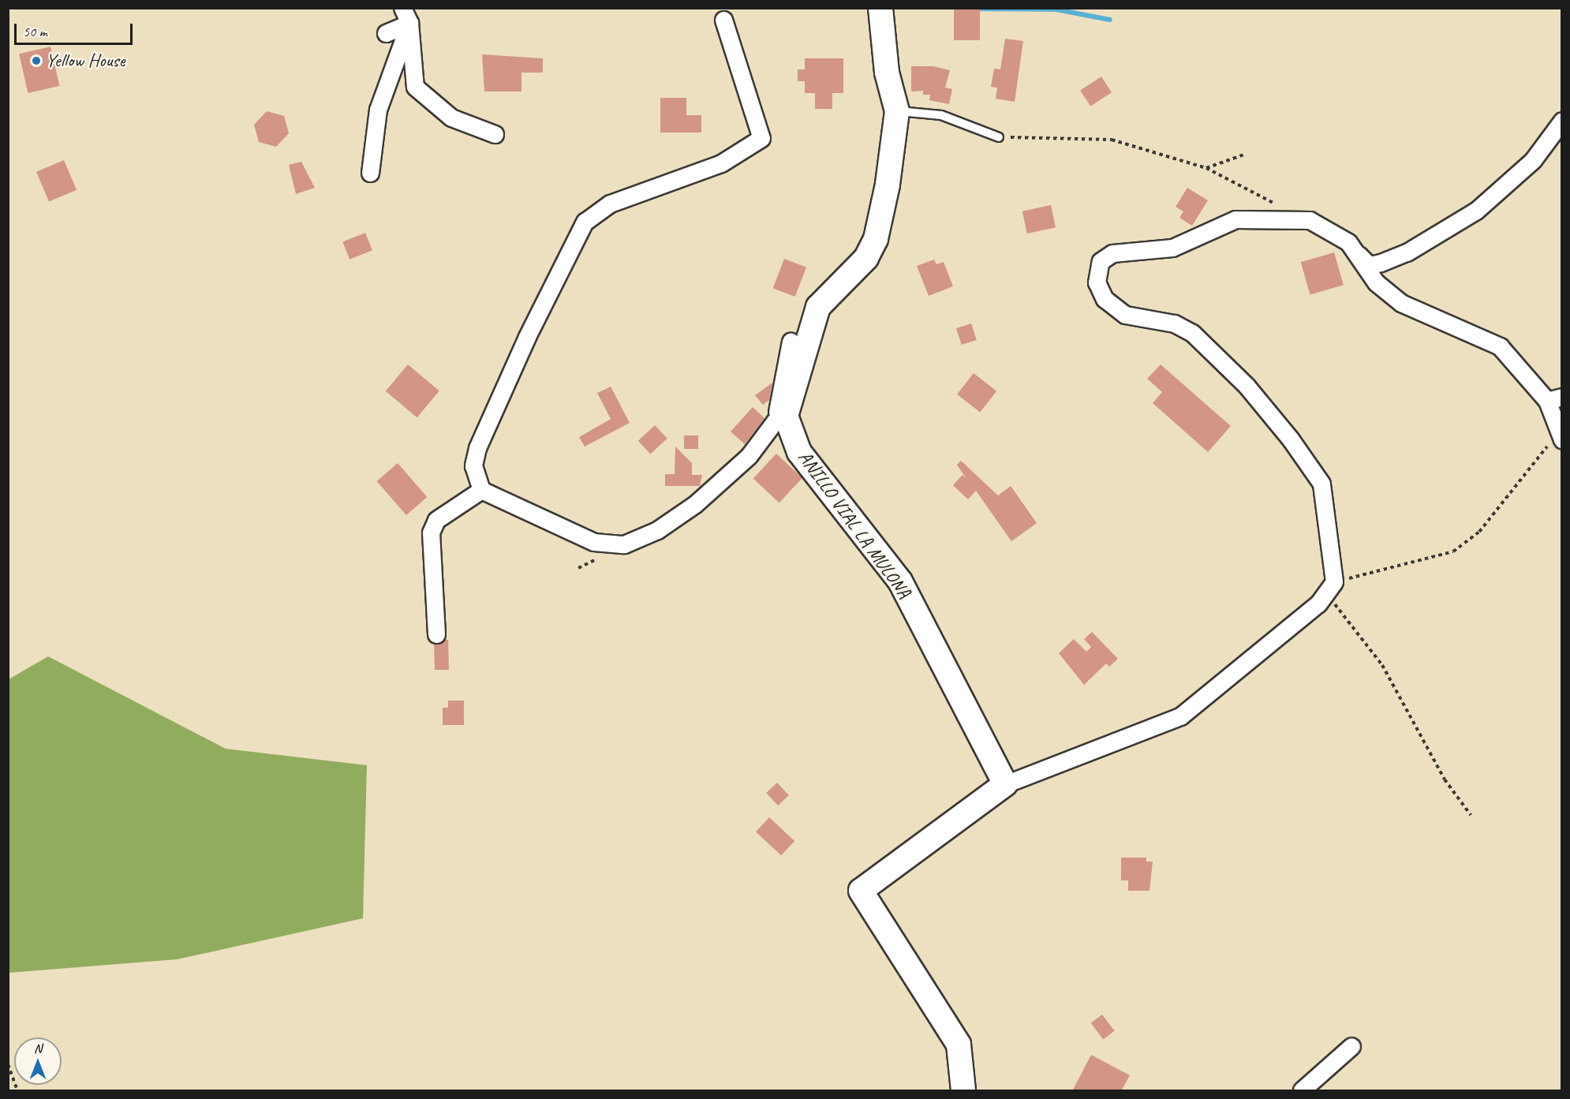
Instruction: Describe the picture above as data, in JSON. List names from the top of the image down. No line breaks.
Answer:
{"streets":{"street":["ANILLO VIAL LA MULONA"]},"places":["Yellow House"],"scale_bar":"50 m","north":"top"}
